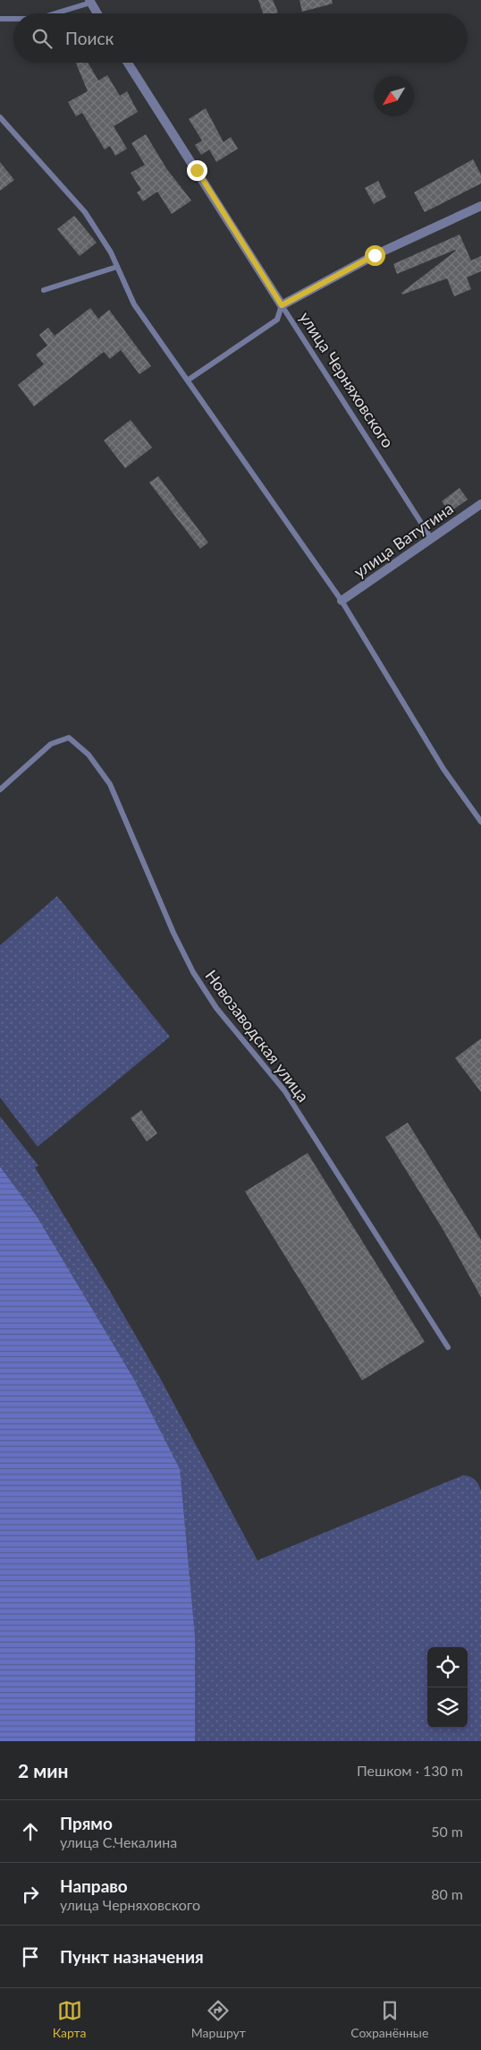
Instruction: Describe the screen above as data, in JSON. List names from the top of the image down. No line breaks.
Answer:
{"streets":{"street":["улица Черняховского","улица Ватутина"],"lane":["Новозаводская улица"]},"crossings":[["улица Черняховского","улица Ватутина"]],"north":"bottom left","page":{"search":"Поиск","heading":["2 мин","Пешком · 130 m"],"list":[["Прямо","улица С.Чекалина","50 m"],["Направо","улица Черняховского","80 m"],"Пункт назначения"],"nav":["Карта","Маршрут","Сохранённые"]}}
